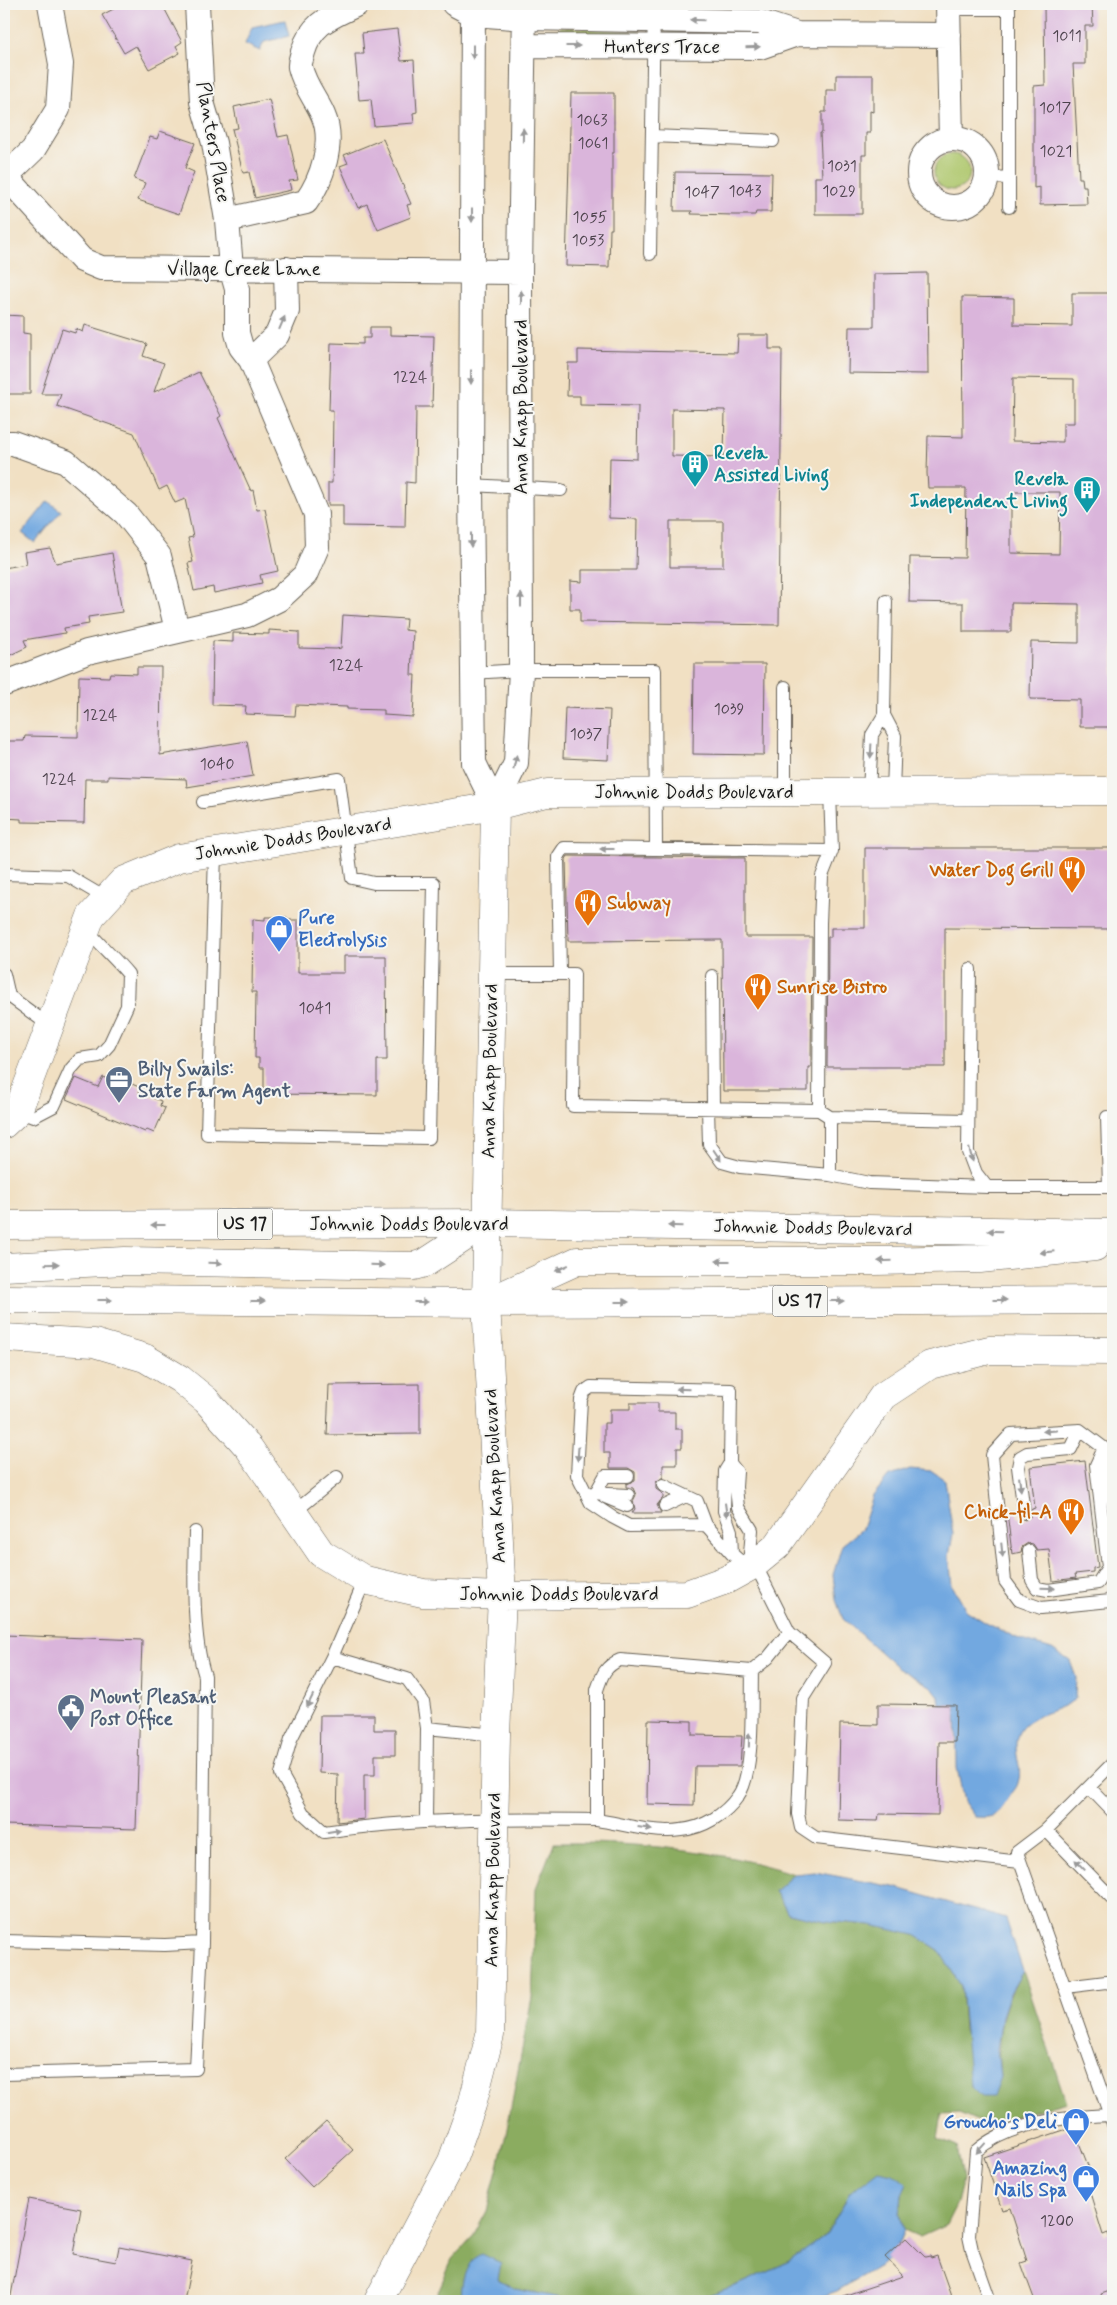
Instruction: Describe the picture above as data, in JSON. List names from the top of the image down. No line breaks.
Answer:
{"streets":{"main road":["Anna Knapp Boulevard","Johnnie Dodds Boulevard","US 17"],"street":["Hunters Trace","Planters Place","Village Creek Lane"]},"crossings":[["Hunters Trace","Anna Knapp Boulevard"],["Planters Place","Village Creek Lane"],["Village Creek Lane","Anna Knapp Boulevard"],["Anna Knapp Boulevard","Johnnie Dodds Boulevard"],["Anna Knapp Boulevard","US 17"]],"places":{"building":["Revela Assisted Living","Revela Independent Living"],"restaurant":["Water Dog Grill","Subway","Sunrise Bistro","Chick-fil-A"],"shop":["Pure Electrolysis","Groucho's Deli","Amazing Nails Spa"],"office":["Billy Swails: State Farm Agent"],"public building":["Mount Pleasant Post Office"]},"house_numbers":["1011","1017","1063","1061","1021","1031","1043","1029","1047","1055","1053","1224","1224","1039","1224","1037","1040","1224","1041","1200"]}
